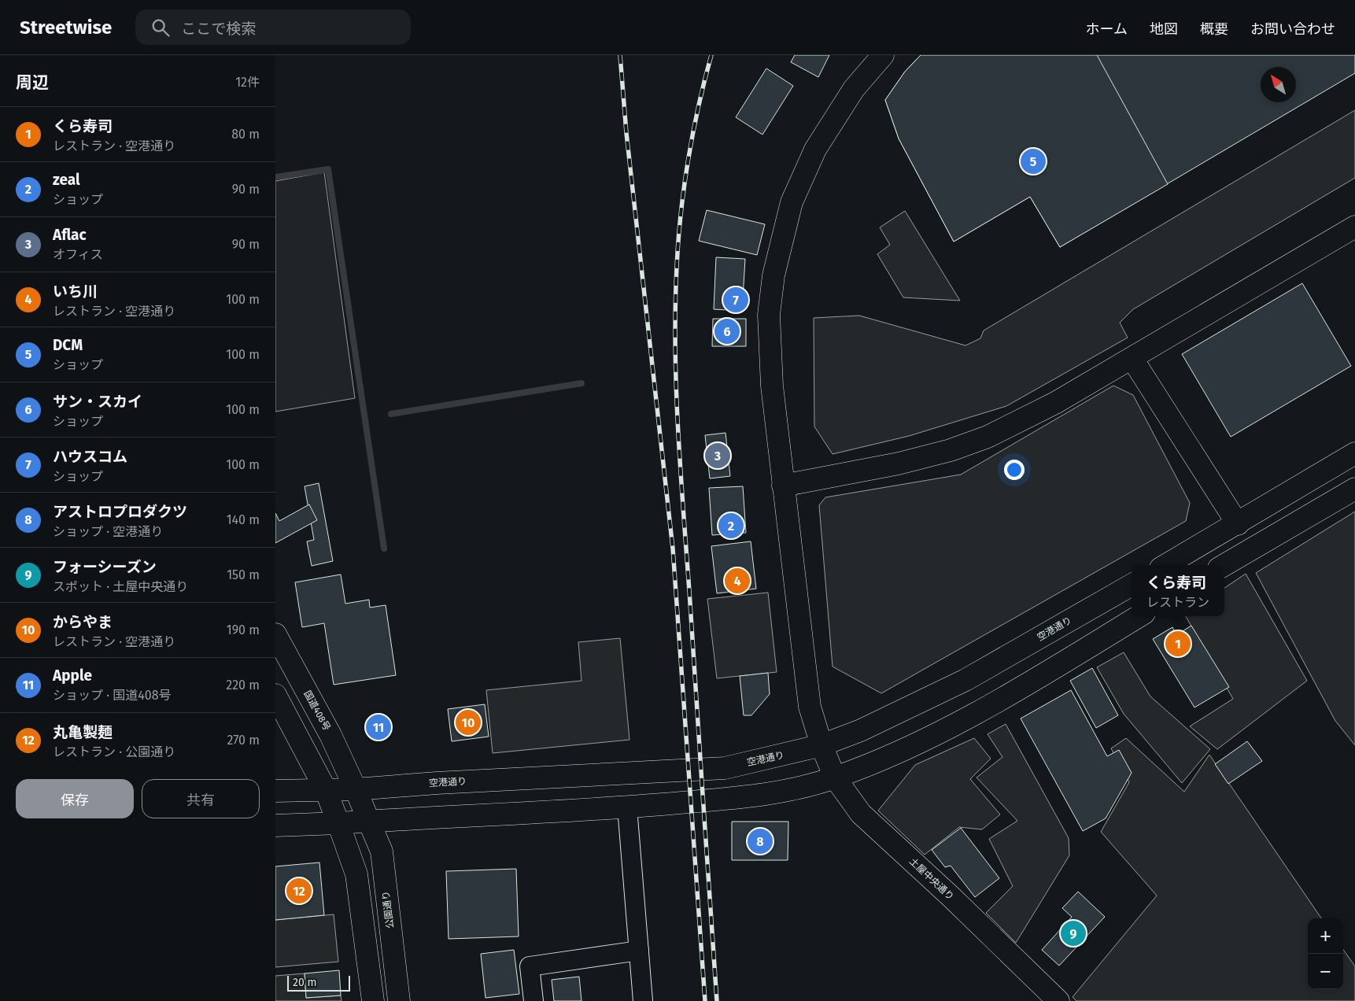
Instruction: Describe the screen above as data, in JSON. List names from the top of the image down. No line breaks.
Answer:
{"streets":{"main road":["空港通り","国道408号","土屋中央通り","公園通り"]},"crossings":[["空港通り","国道408号"],["空港通り","土屋中央通り"],["国道408号","公園通り"]],"scale_bar":"20 m","north":"top left","page":{"header":"Streetwise","search":"ここで検索","nav":["ホーム","地図","概要","お問い合わせ"],"heading":["周辺","12件"],"list":[{"mark":"1","name":"くら寿司","note":"レストラン · 空港通り","value":"80 m"},{"mark":"2","name":"zeal","note":"ショップ","value":"90 m"},{"mark":"3","name":"Aflac","note":"オフィス","value":"90 m"},{"mark":"4","name":"いち川","note":"レストラン · 空港通り","value":"100 m"},{"mark":"5","name":"DCM","note":"ショップ","value":"100 m"},{"mark":"6","name":"サン・スカイ","note":"ショップ","value":"100 m"},{"mark":"7","name":"ハウスコム","note":"ショップ","value":"100 m"},{"mark":"8","name":"アストロプロダクツ","note":"ショップ · 空港通り","value":"140 m"},{"mark":"9","name":"フォーシーズン","note":"スポット · 土屋中央通り","value":"150 m"},{"mark":"10","name":"からやま","note":"レストラン · 空港通り","value":"190 m"},{"mark":"11","name":"Apple","note":"ショップ · 国道408号","value":"220 m"},{"mark":"12","name":"丸亀製麺","note":"レストラン · 公園通り","value":"270 m"}],"pins":["5","7","6","3","2","4","1","10","11","8","12","9"],"popup":["くら寿司","レストラン"],"buttons":["保存","共有"],"map_buttons":["+","−"],"scale":"20 m"}}
